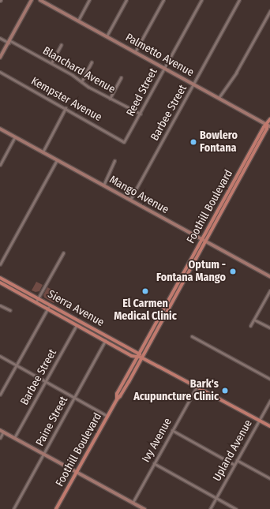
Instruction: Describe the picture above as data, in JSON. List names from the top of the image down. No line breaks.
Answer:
{"streets":{"main road":["Foothill Boulevard","Sierra Avenue"],"street":["Palmetto Avenue","Blanchard Avenue","Reed Street","Kempster Avenue","Barbee Street","Mango Avenue","Paine Street","Ivy Avenue","Upland Avenue"]},"crossings":[["Palmetto Avenue","Reed Street"],["Palmetto Avenue","Barbee Street"],["Palmetto Avenue","Foothill Boulevard"],["Blanchard Avenue","Reed Street"],["Reed Street","Kempster Avenue"],["Barbee Street","Mango Avenue"],["Barbee Street","Sierra Avenue"],["Mango Avenue","Foothill Boulevard"],["Foothill Boulevard","Sierra Avenue"],["Sierra Avenue","Paine Street"]],"places":["Bowlero Fontana","Optum - Fontana Mango","El Carmen Medical Clinic","Bark's Acupuncture Clinic"]}
